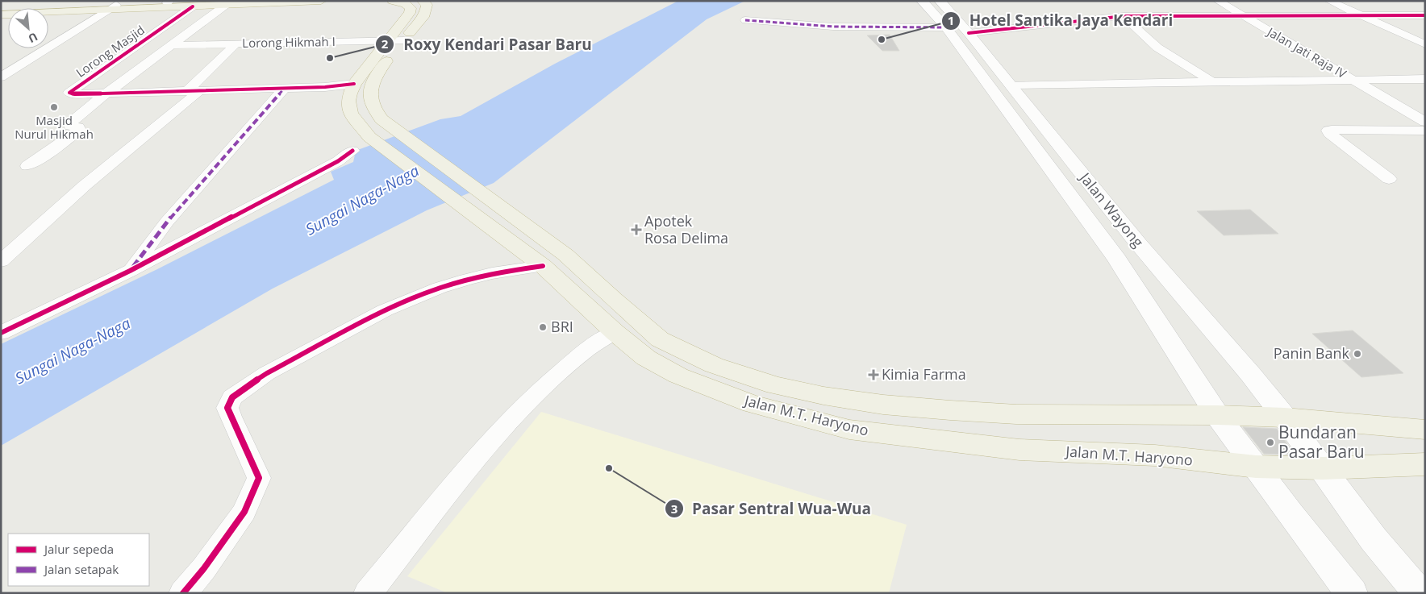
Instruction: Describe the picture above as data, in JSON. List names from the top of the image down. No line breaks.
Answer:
{"streets":{"highway":["Jalan M.T. Haryono"],"main road":["Jalan Wayong"],"street":["Lorong Hikmah I","Lorong Masjid","Jalan Jati Raja IV"]},"crossings":[["Jalan Wayong","Jalan M.T. Haryono"]],"water":["Sungai Naga-Naga"],"places":{"other":["Hotel Santika Jaya Kendari","Roxy Kendari Pasar Baru","Masjid Nurul Hikmah","BRI","Panin Bank","Bundaran Pasar Baru","Pasar Sentral Wua-Wua"],"health":["Apotek Rosa Delima","Kimia Farma"]},"legend":["Jalur sepeda","Jalan setapak"],"north":"bottom right"}
